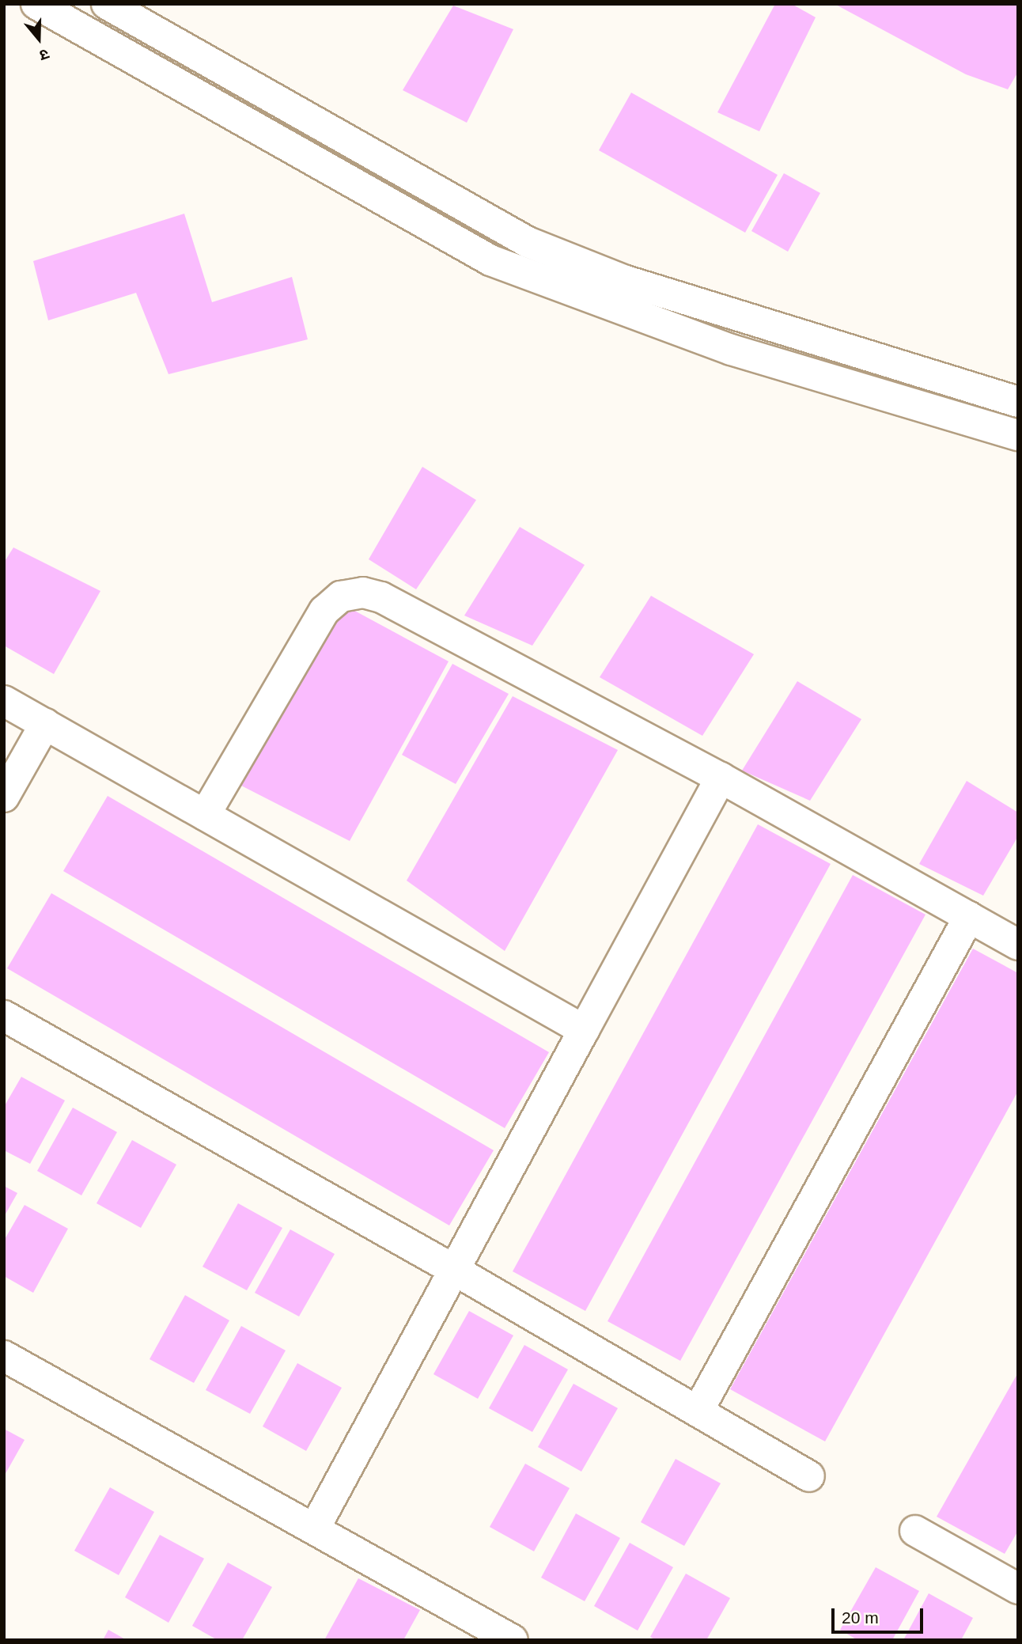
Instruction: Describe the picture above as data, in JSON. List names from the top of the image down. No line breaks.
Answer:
{"scale_bar":"20 m","north":"bottom"}
